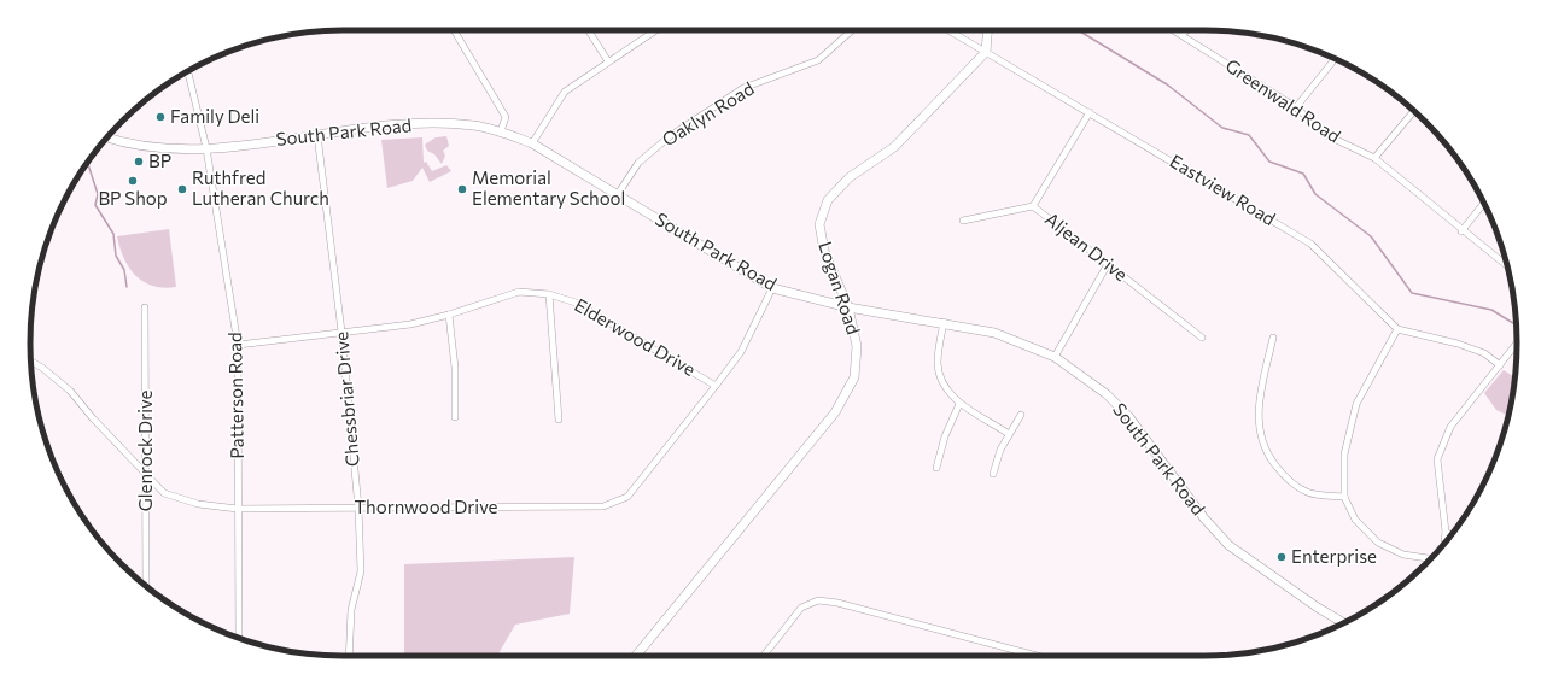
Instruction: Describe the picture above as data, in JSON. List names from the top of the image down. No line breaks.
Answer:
{"streets":{"main road":["South Park Road","Logan Road"],"street":["Greenwald Road","Oaklyn Road","Eastview Road","Aljean Drive","Elderwood Drive","Patterson Road","Chessbriar Drive","Glenrock Drive","Thornwood Drive"]},"crossings":[["Oaklyn Road","South Park Road"],["South Park Road","Logan Road"],["South Park Road","Patterson Road"],["South Park Road","Chessbriar Drive"],["South Park Road","Thornwood Drive"],["Eastview Road","Aljean Drive"],["Eastview Road","Logan Road"],["Elderwood Drive","Patterson Road"],["Elderwood Drive","Chessbriar Drive"],["Elderwood Drive","Thornwood Drive"],["Patterson Road","Thornwood Drive"],["Chessbriar Drive","Thornwood Drive"],["Glenrock Drive","Thornwood Drive"]],"places":["Family Deli","BP","BP Shop","Ruthfred Lutheran Church","Memorial Elementary School","Enterprise"]}
